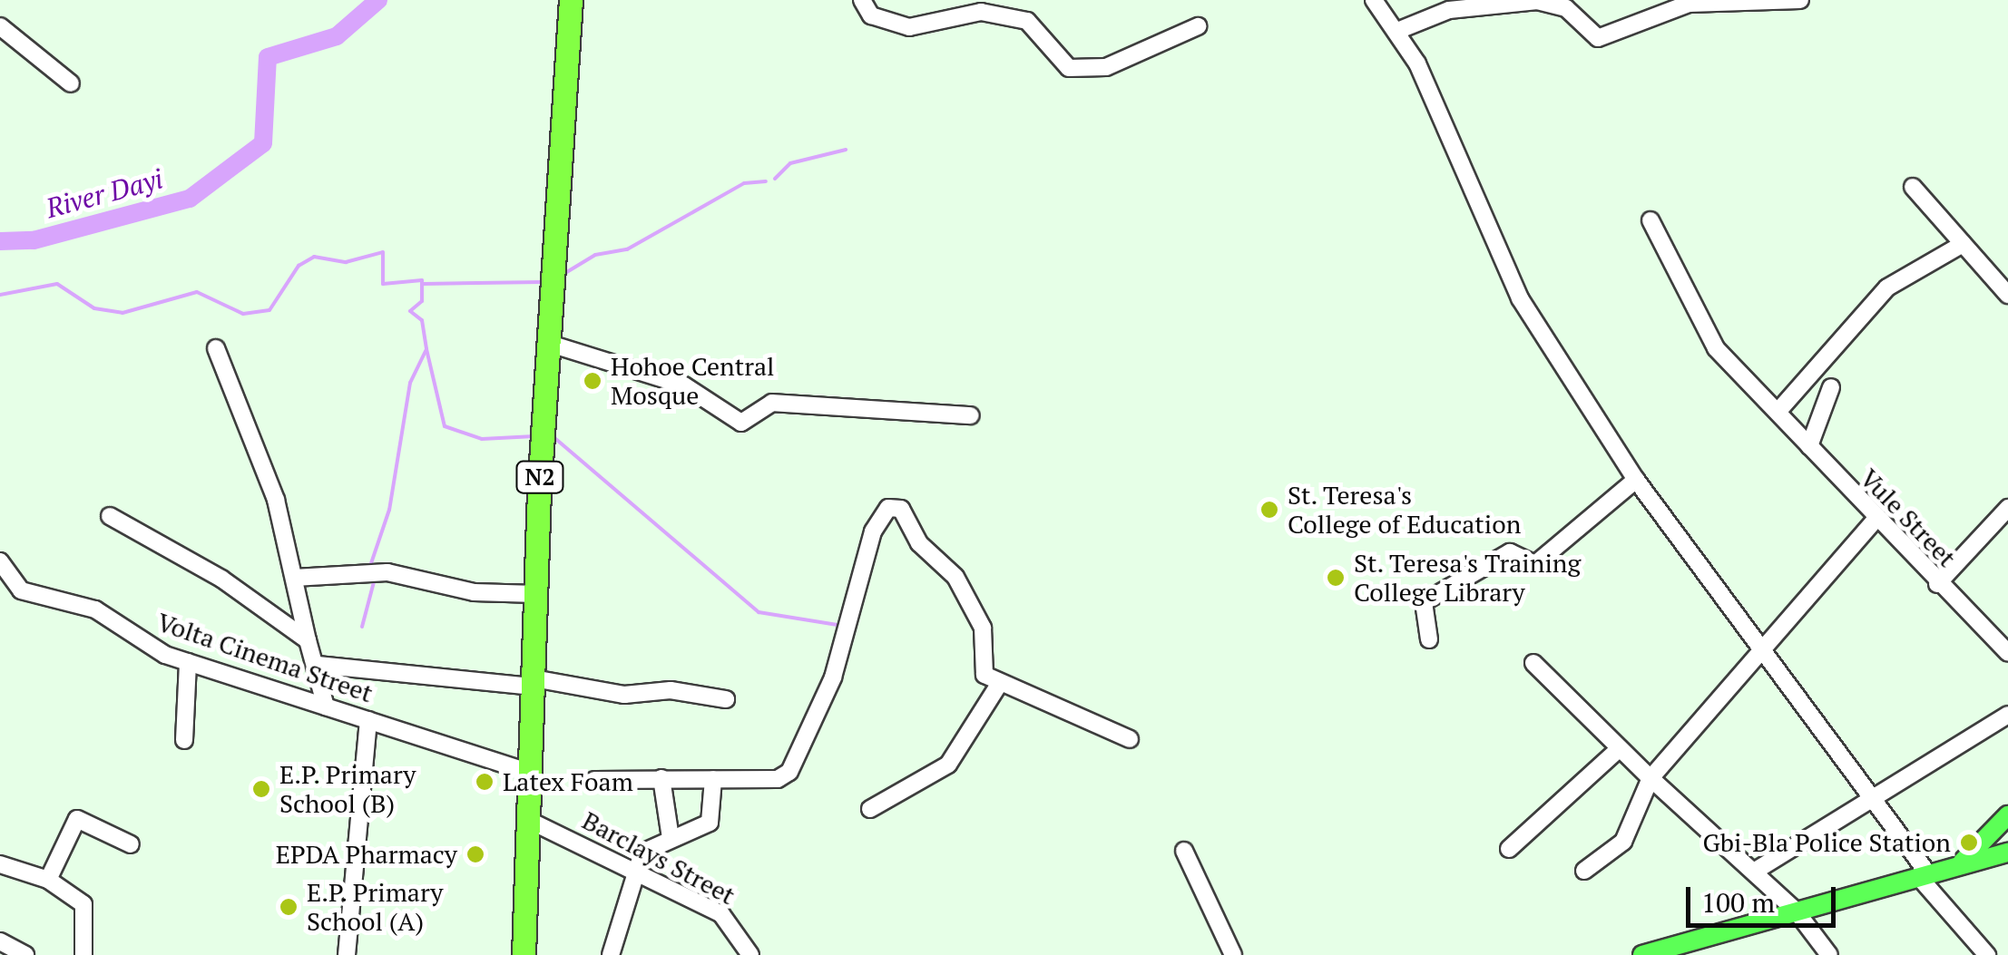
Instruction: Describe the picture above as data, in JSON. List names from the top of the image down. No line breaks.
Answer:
{"streets":{"highway":["N2"],"street":["Vule Street","Volta Cinema Street","Barclays Street"]},"crossings":[["N2","Volta Cinema Street"],["N2","Barclays Street"]],"water":["River Dayi"],"places":["Hohoe Central Mosque","St. Teresa's College of Education","St. Teresa's Training College Library","Latex Foam","E.P. Primary School (B)","Gbi-Bla Police Station","EPDA Pharmacy","E.P. Primary School (A)"],"scale_bar":"100 m"}
